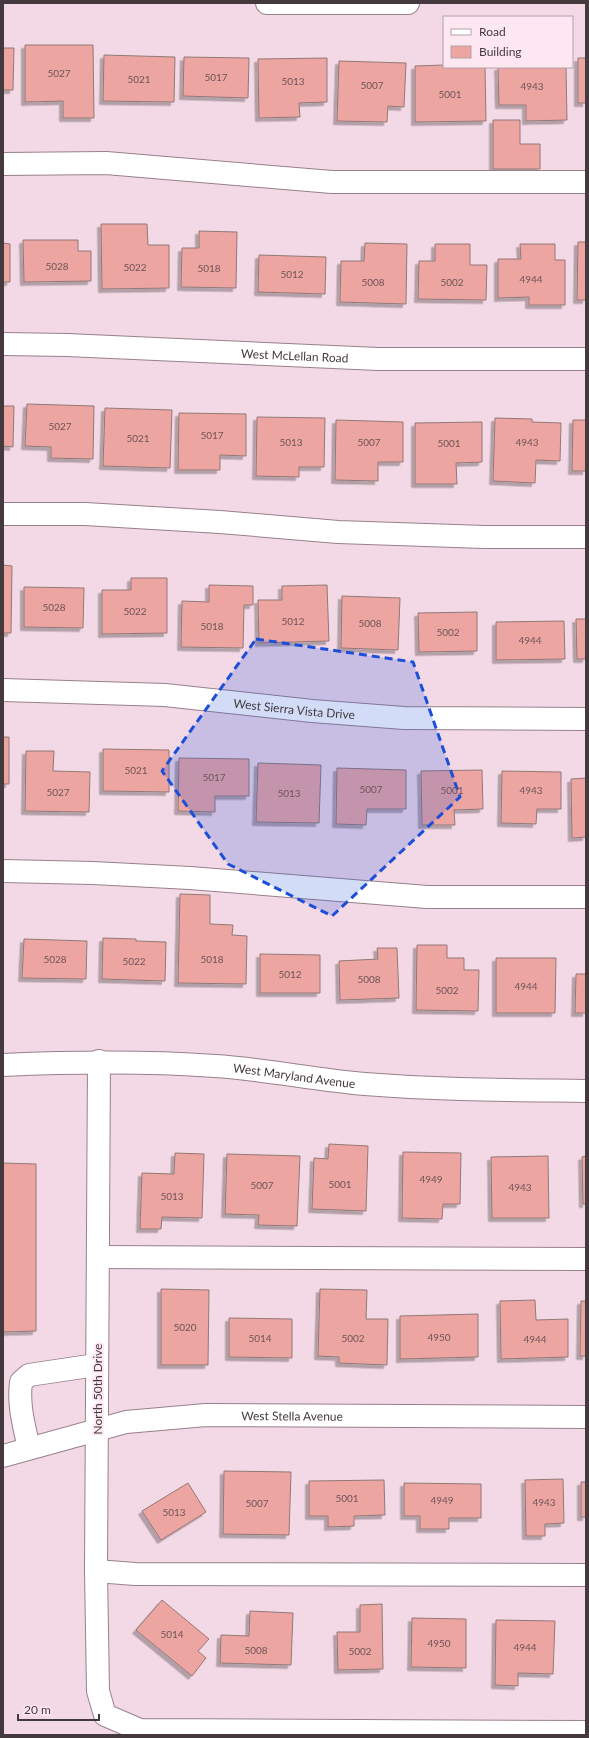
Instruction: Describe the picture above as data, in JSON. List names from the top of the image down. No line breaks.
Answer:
{"streets":{"street":["West McLellan Road","West Sierra Vista Drive","West Maryland Avenue","North 50th Drive","West Stella Avenue"]},"crossings":[["West Maryland Avenue","North 50th Drive"],["North 50th Drive","West Stella Avenue"]],"house_numbers":["5027","5017","5021","5013","5007","4943","5001","5028","5022","5018","5012","4944","5008","5002","5027","5017","5021","5013","5007","4943","5001","5028","5022","5012","5008","5018","5002","4944","5021","5017","5007","5001","4943","5027","5013","5028","5018","5022","5012","5008","4944","5002","4949","5001","5007","4943","5013","5020","4950","5014","5002","4944","5001","4949","4943","5007","5013","5014","4950","4944","5008","5002"],"legend":["Road","Building"],"scale_bar":"20 m"}
